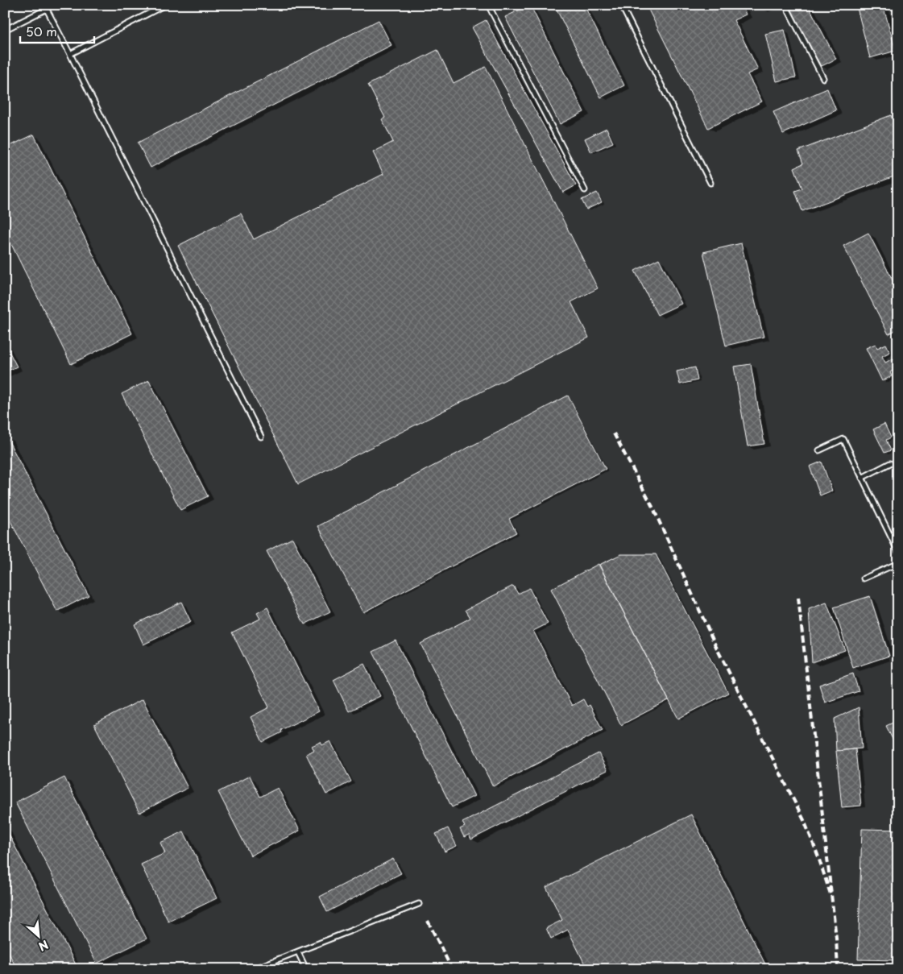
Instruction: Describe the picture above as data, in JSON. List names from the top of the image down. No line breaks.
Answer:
{"scale_bar":"50 m","north":"bottom right"}
